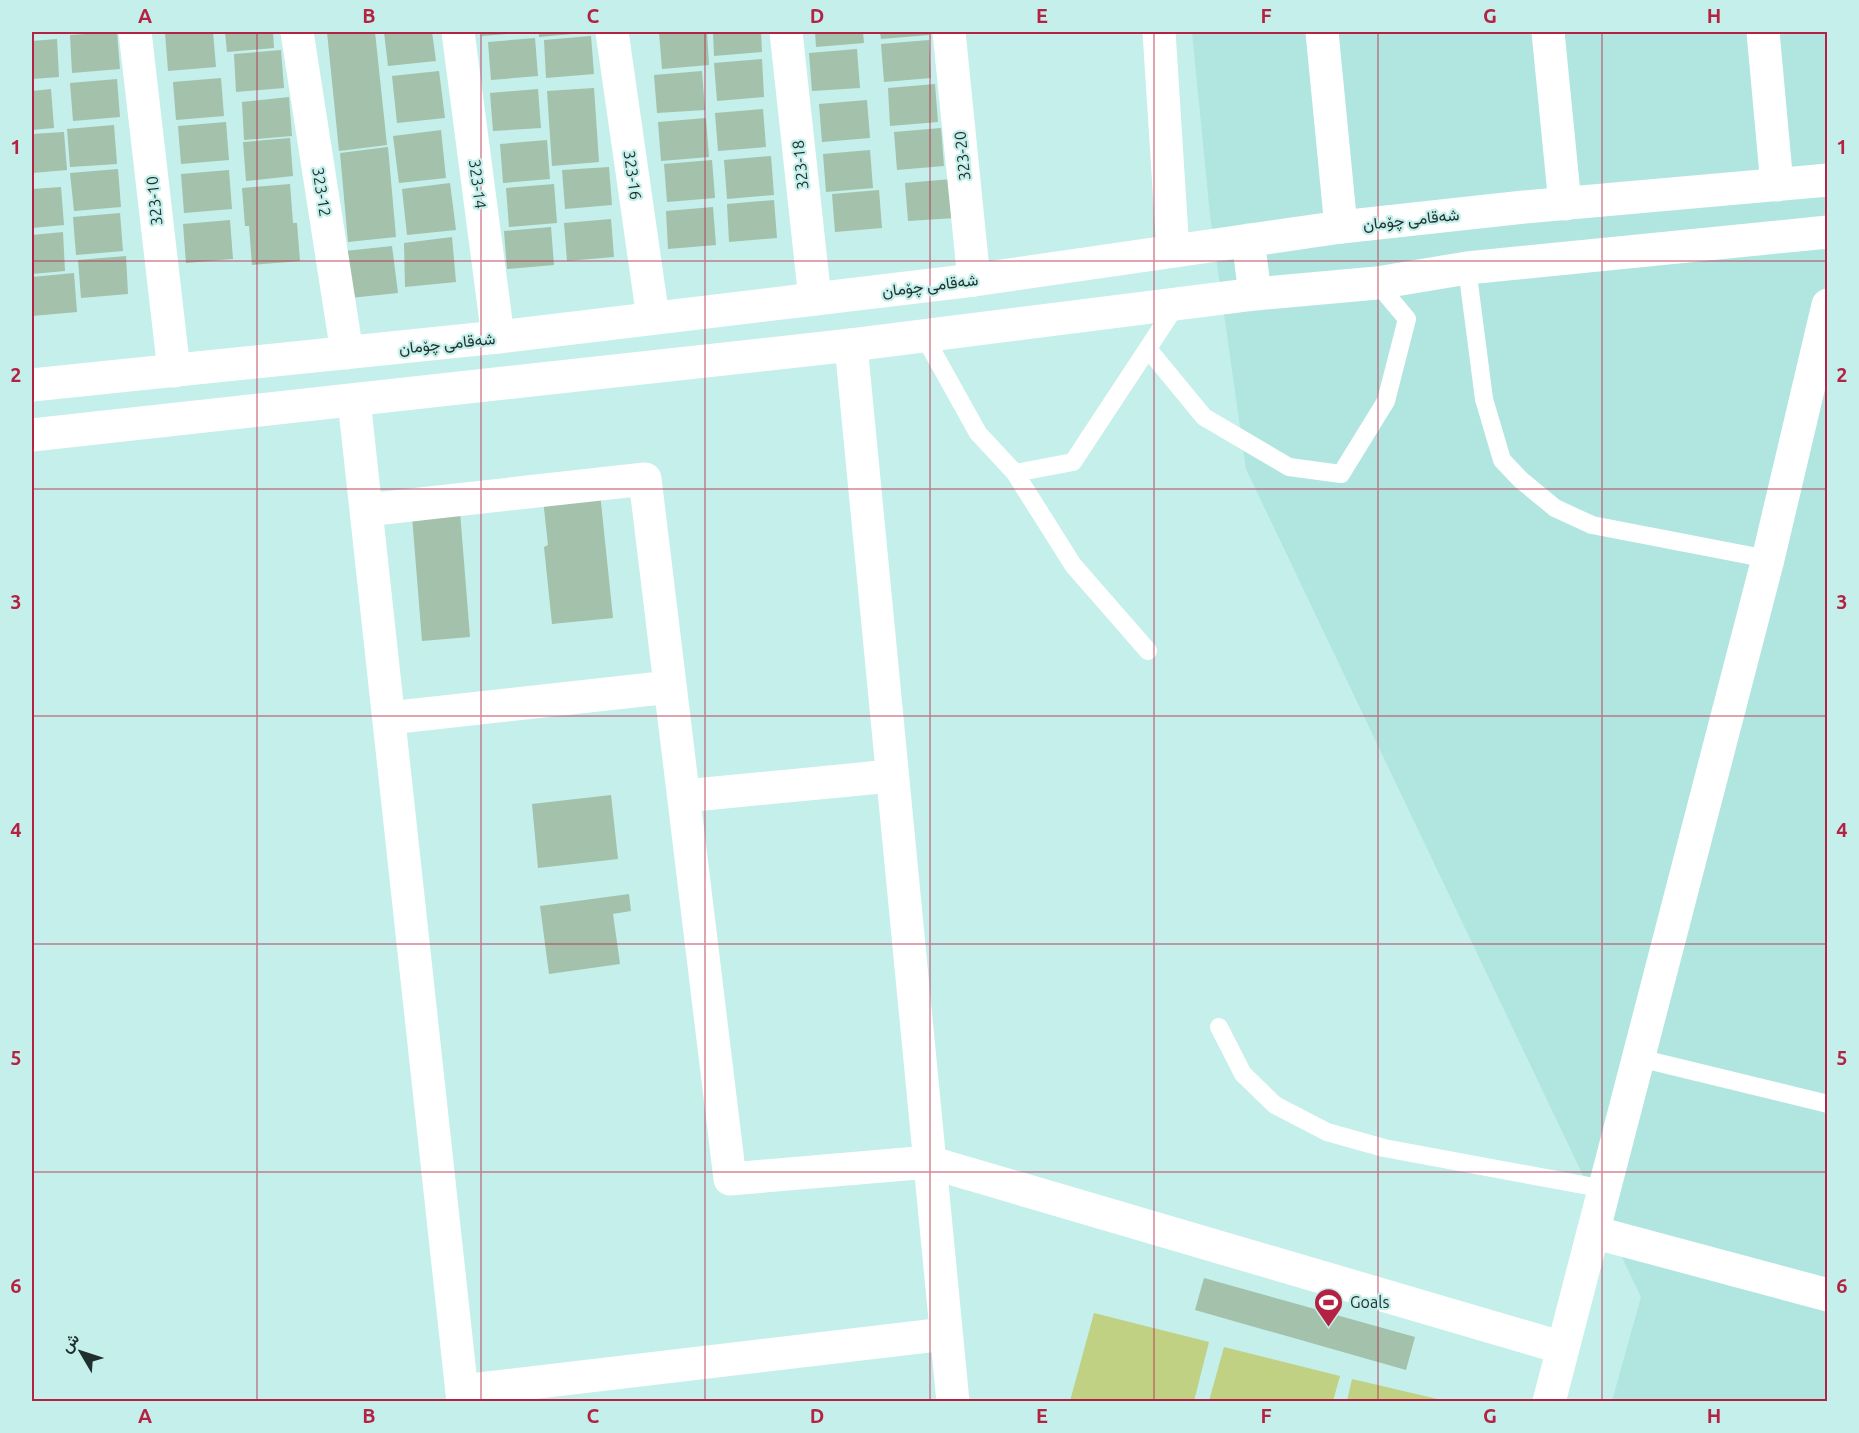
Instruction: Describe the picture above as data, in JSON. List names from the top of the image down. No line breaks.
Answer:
{"streets":{"street":["323-20","323-18","323-16","323-14","323-12","323-10","شەقامی چۆمان"]},"crossings":[["323-20","شەقامی چۆمان"],["323-18","شەقامی چۆمان"],["323-16","شەقامی چۆمان"],["323-14","شەقامی چۆمان"],["323-12","شەقامی چۆمان"],["323-10","شەقامی چۆمان"]],"places":{"sports":["Goals"]},"north":"top left","grid":{"columns":["A","B","C","D","E","F","G","H"],"rows":["1","2","3","4","5","6"]}}
